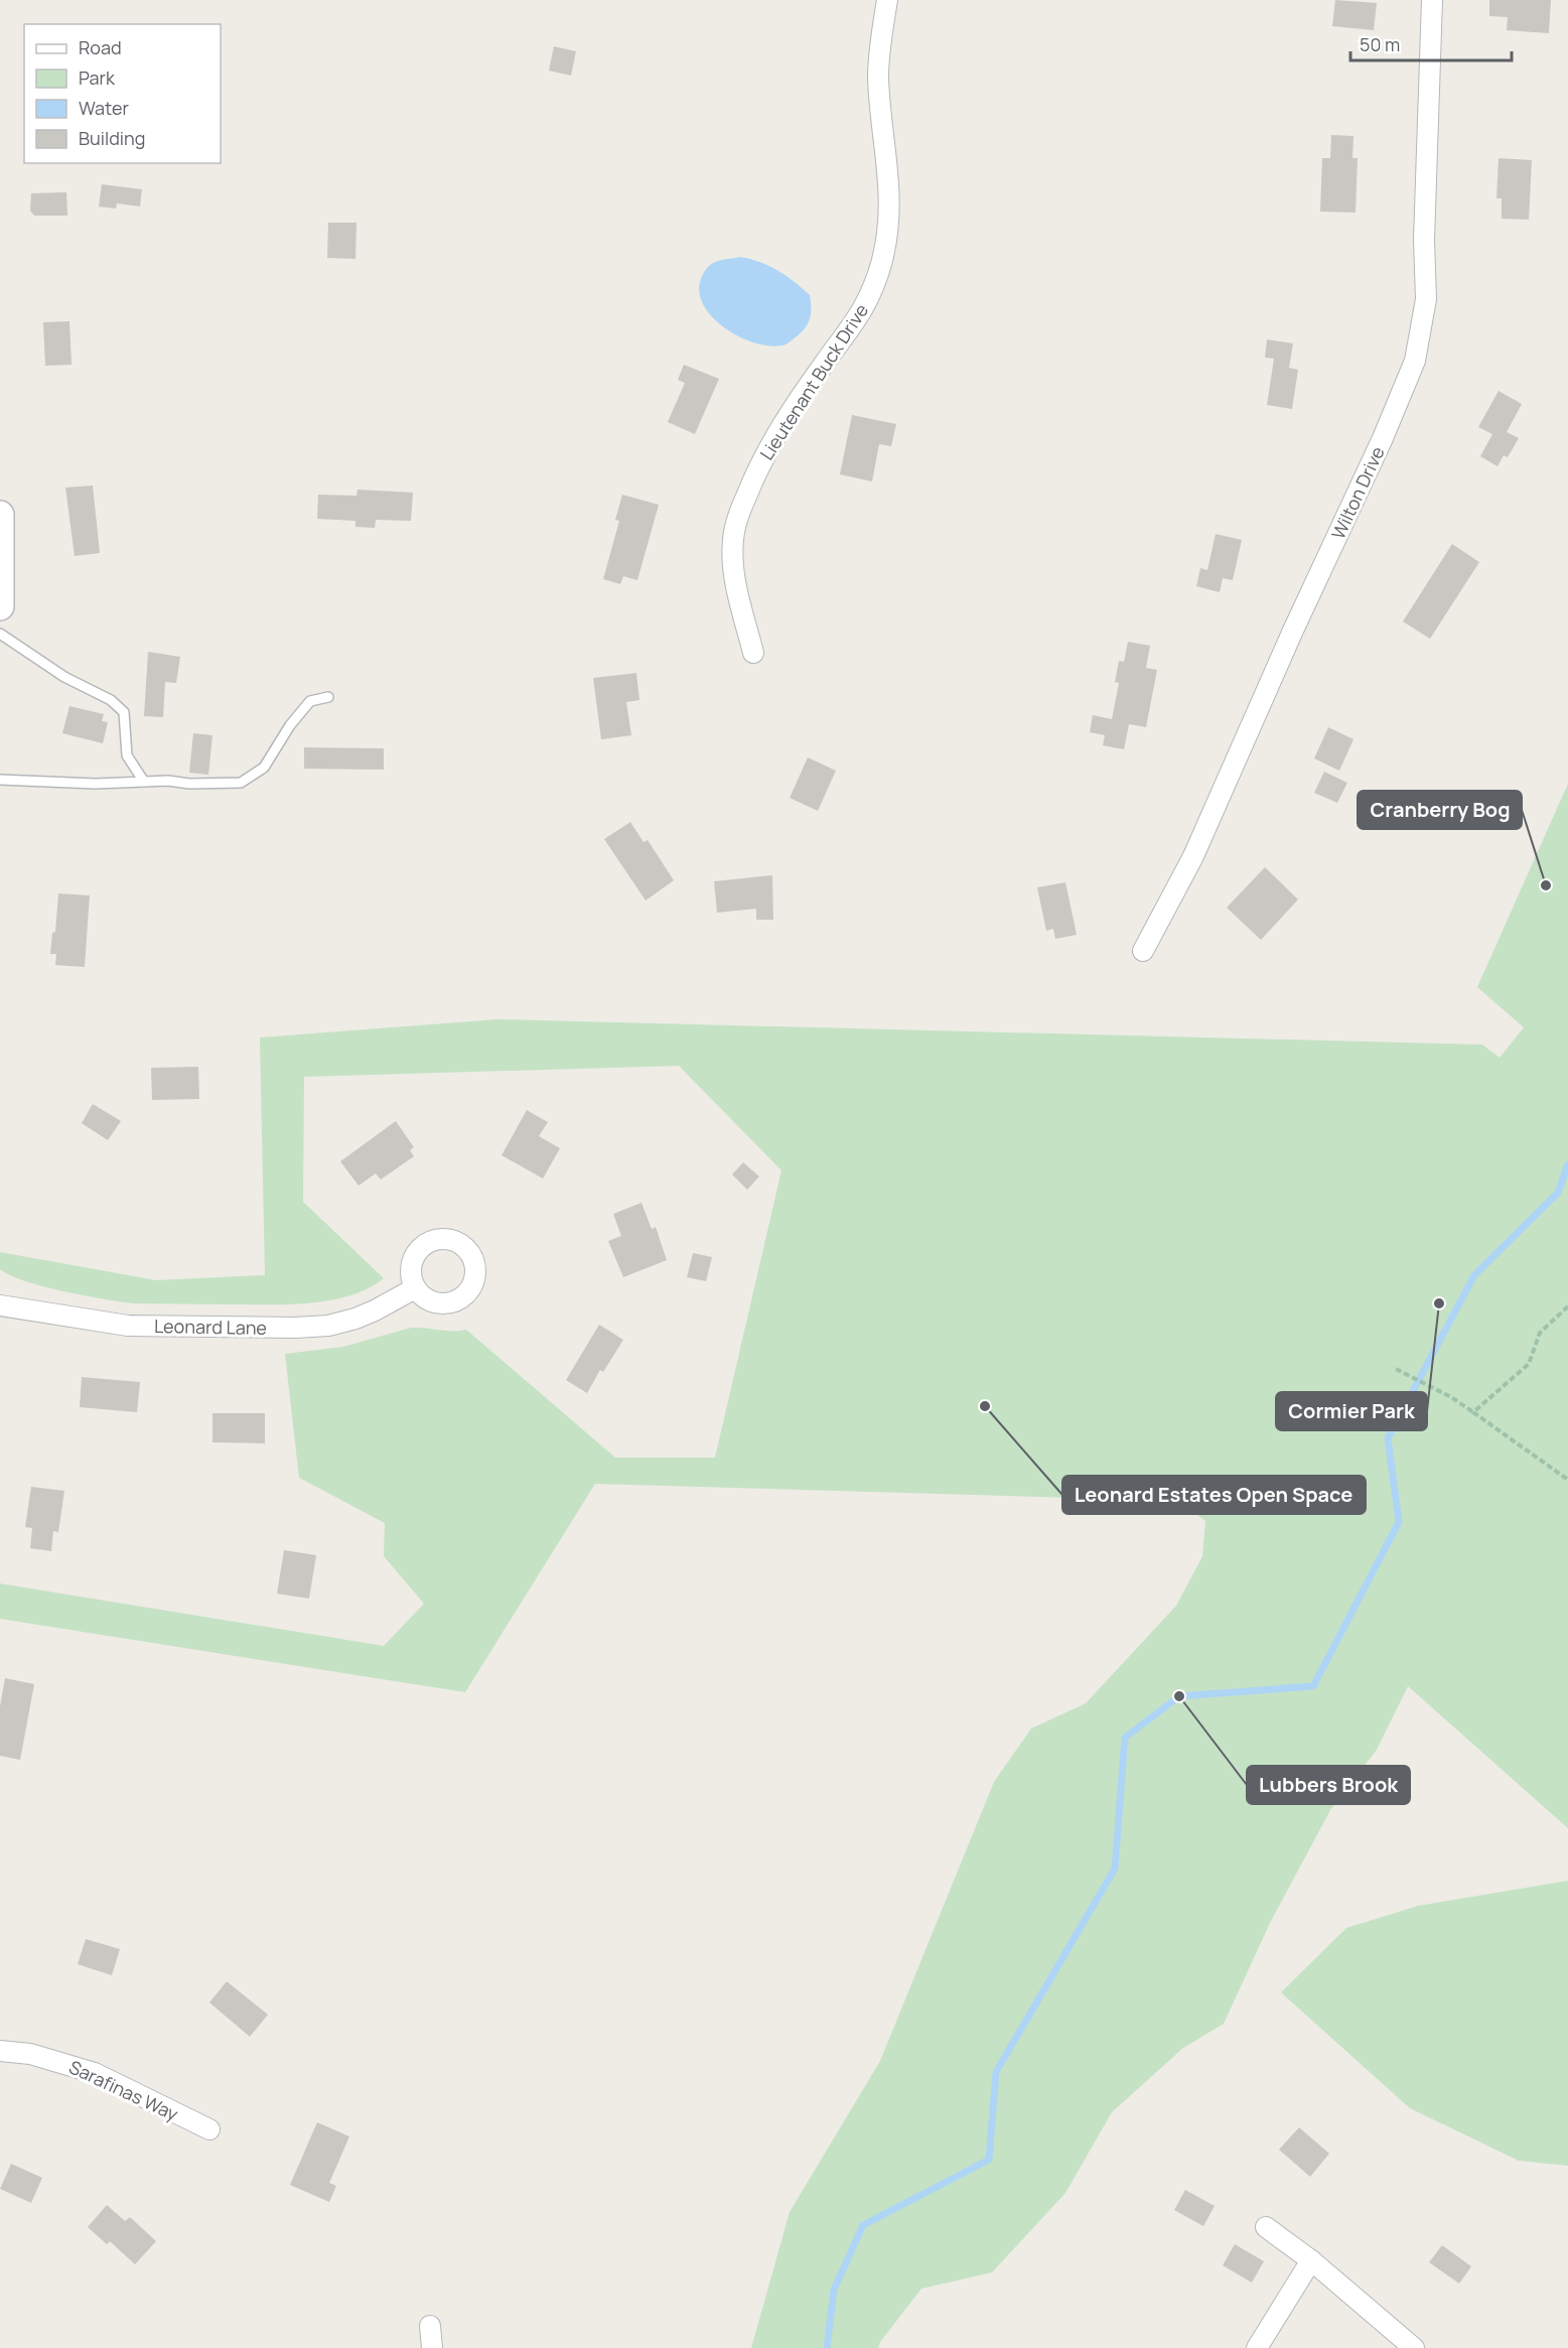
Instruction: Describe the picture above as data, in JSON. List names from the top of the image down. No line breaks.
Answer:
{"streets":{"street":["Lieutenant Buck Drive","Wilton Drive","Leonard Lane","Sarafinas Way"]},"places":["Cranberry Bog","Cormier Park","Leonard Estates Open Space","Lubbers Brook"],"legend":["Road","Park","Water","Building"],"scale_bar":"50 m"}
